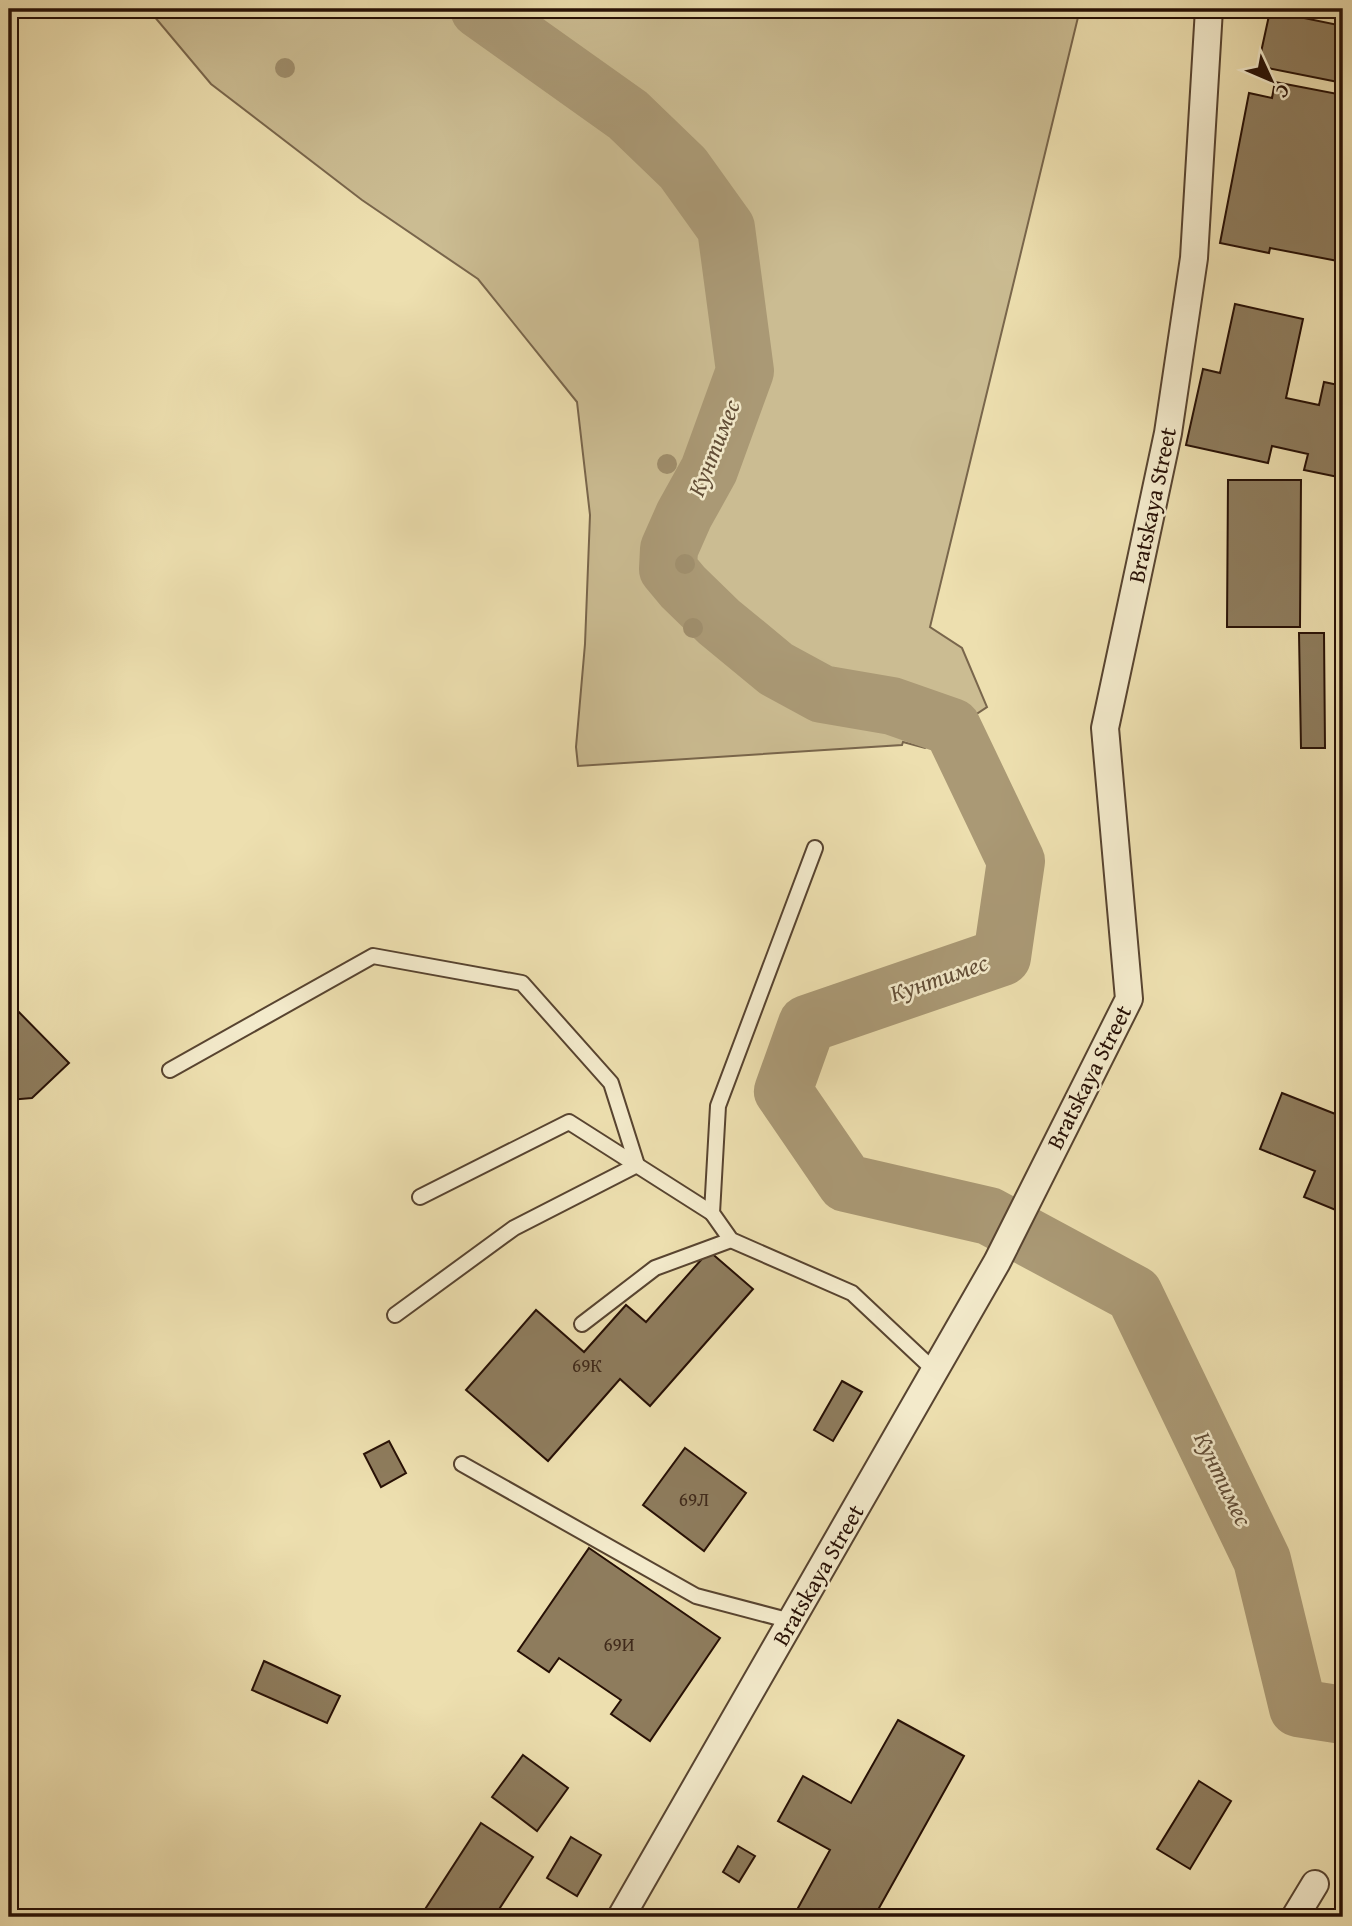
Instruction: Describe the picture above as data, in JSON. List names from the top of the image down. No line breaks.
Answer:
{"streets":{"street":["Bratskaya Street"]},"water":["Кунтимес"],"house_numbers":["69К","69Л","69И"],"north":"bottom right"}
